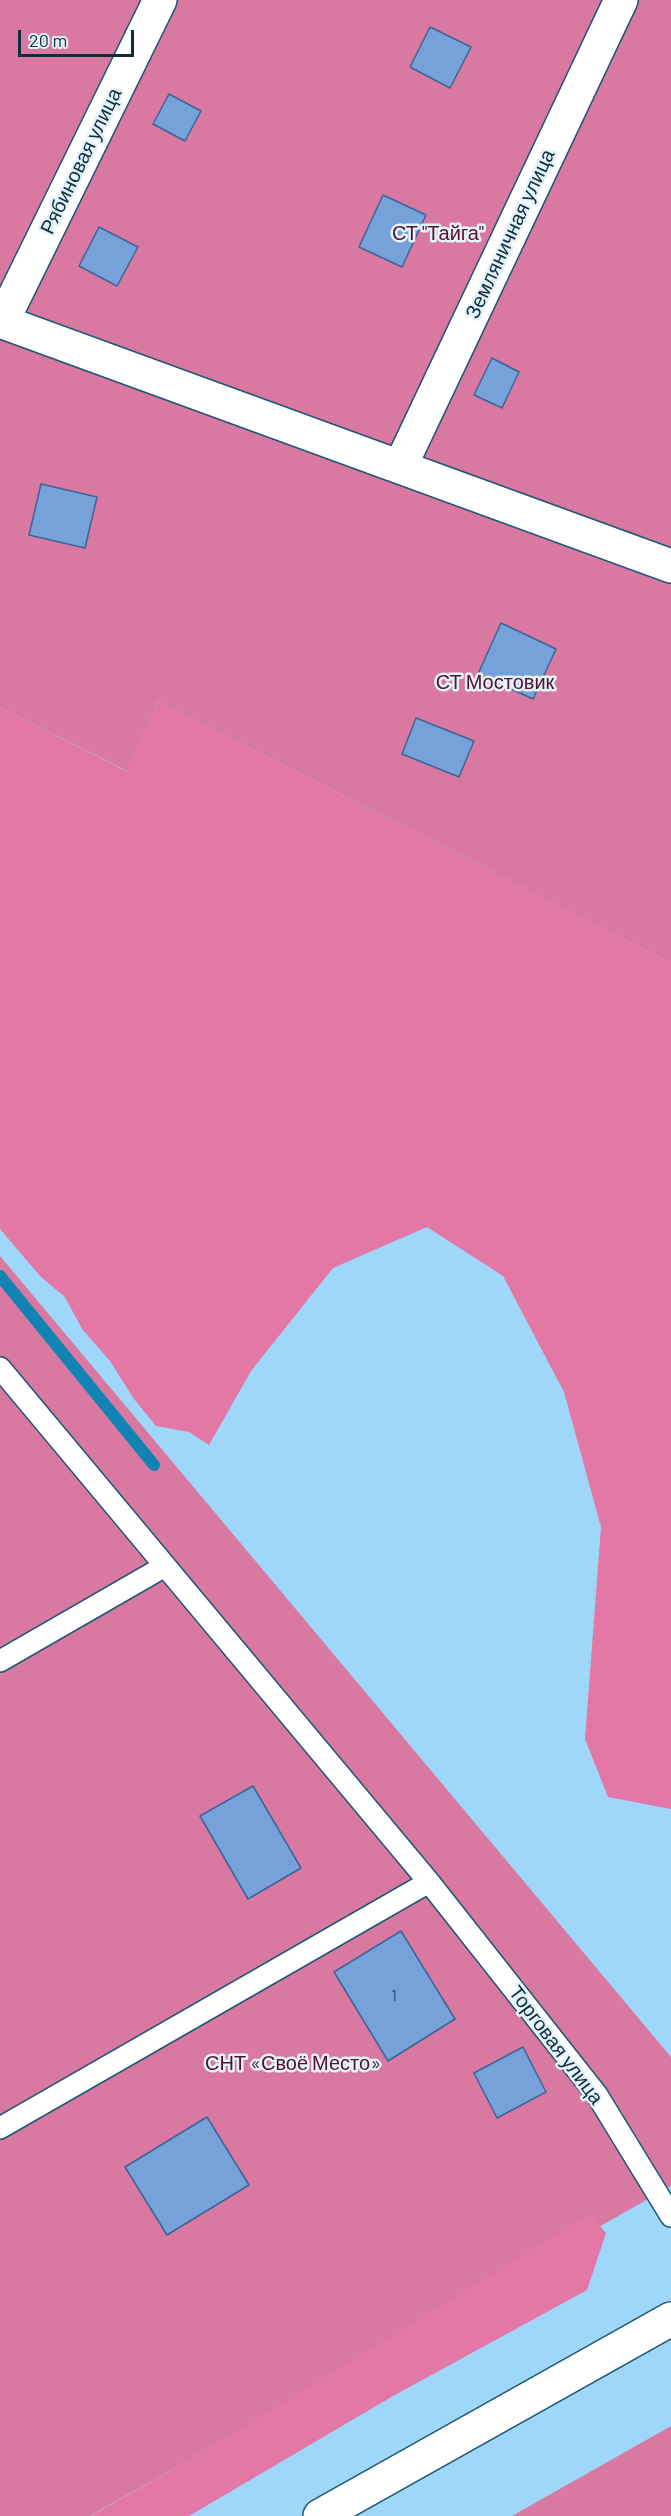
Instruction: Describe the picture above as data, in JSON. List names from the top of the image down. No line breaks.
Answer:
{"streets":{"street":["Рябиновая улица","Земляничная улица"],"lane":["Торговая улица"]},"parks":["СТ \"Тайга\"","СТ Мостовик","СНТ «Своё Место»"],"house_numbers":["1"],"scale_bar":"20 m"}
